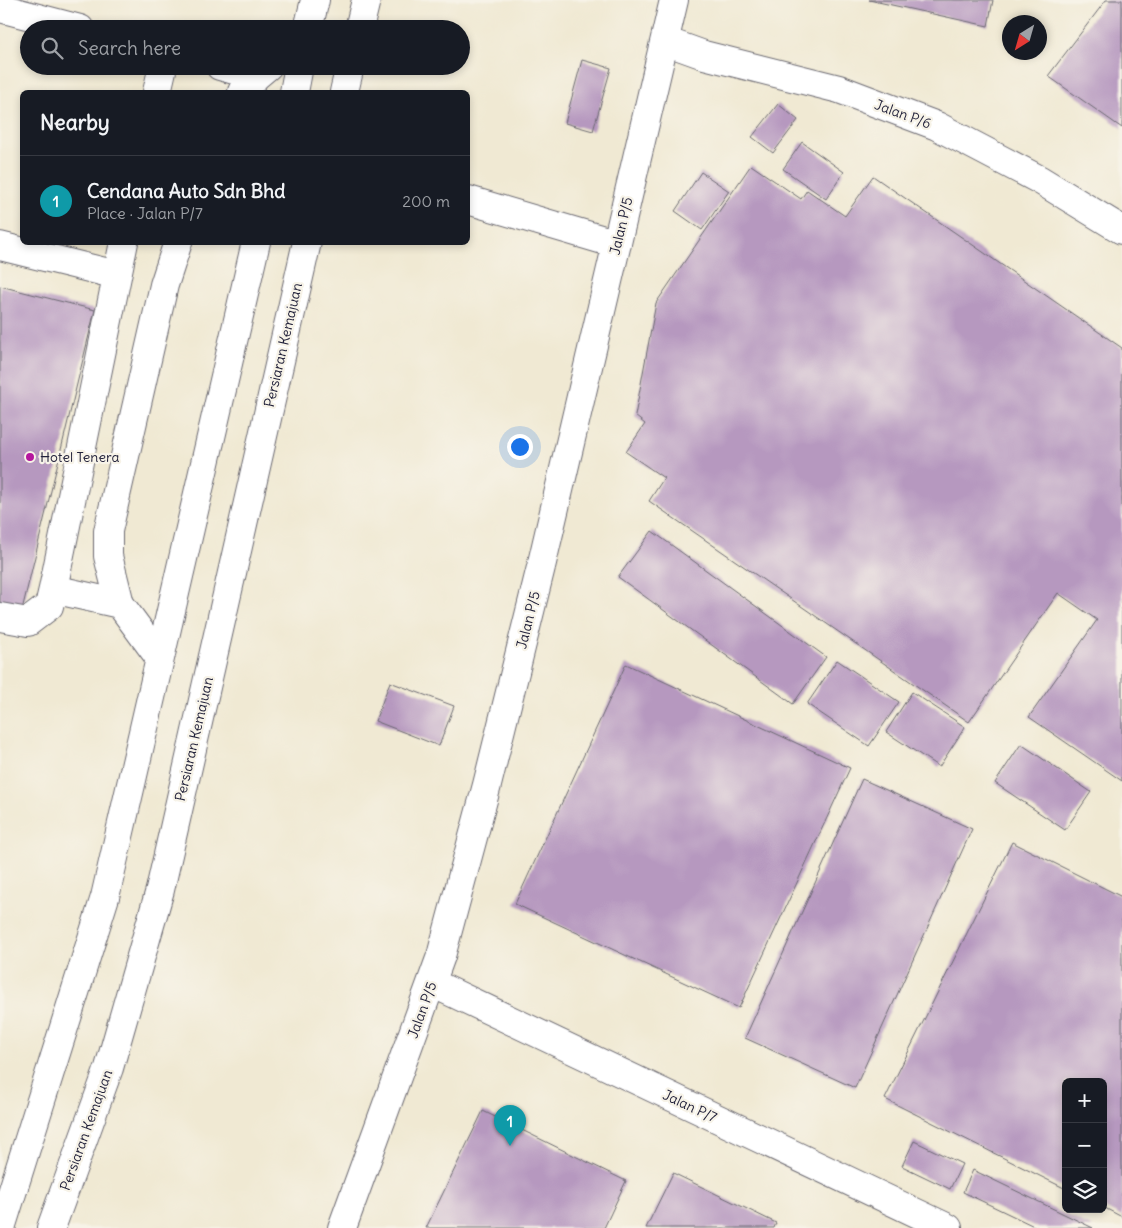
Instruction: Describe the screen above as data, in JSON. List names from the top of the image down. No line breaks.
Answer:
{"streets":{"street":["Jalan P/6","Jalan P/5","Persiaran Kemajuan","Jalan P/7"]},"crossings":[["Jalan P/6","Jalan P/5"],["Jalan P/5","Jalan P/7"]],"places":["Hotel Tenera"],"north":"bottom left","page":{"search":"Search here","heading":"Nearby","list":[{"mark":"1","name":"Cendana Auto Sdn Bhd","note":"Place · Jalan P/7","value":"200 m"}],"map_buttons":["+","−"],"pins":"1"}}
